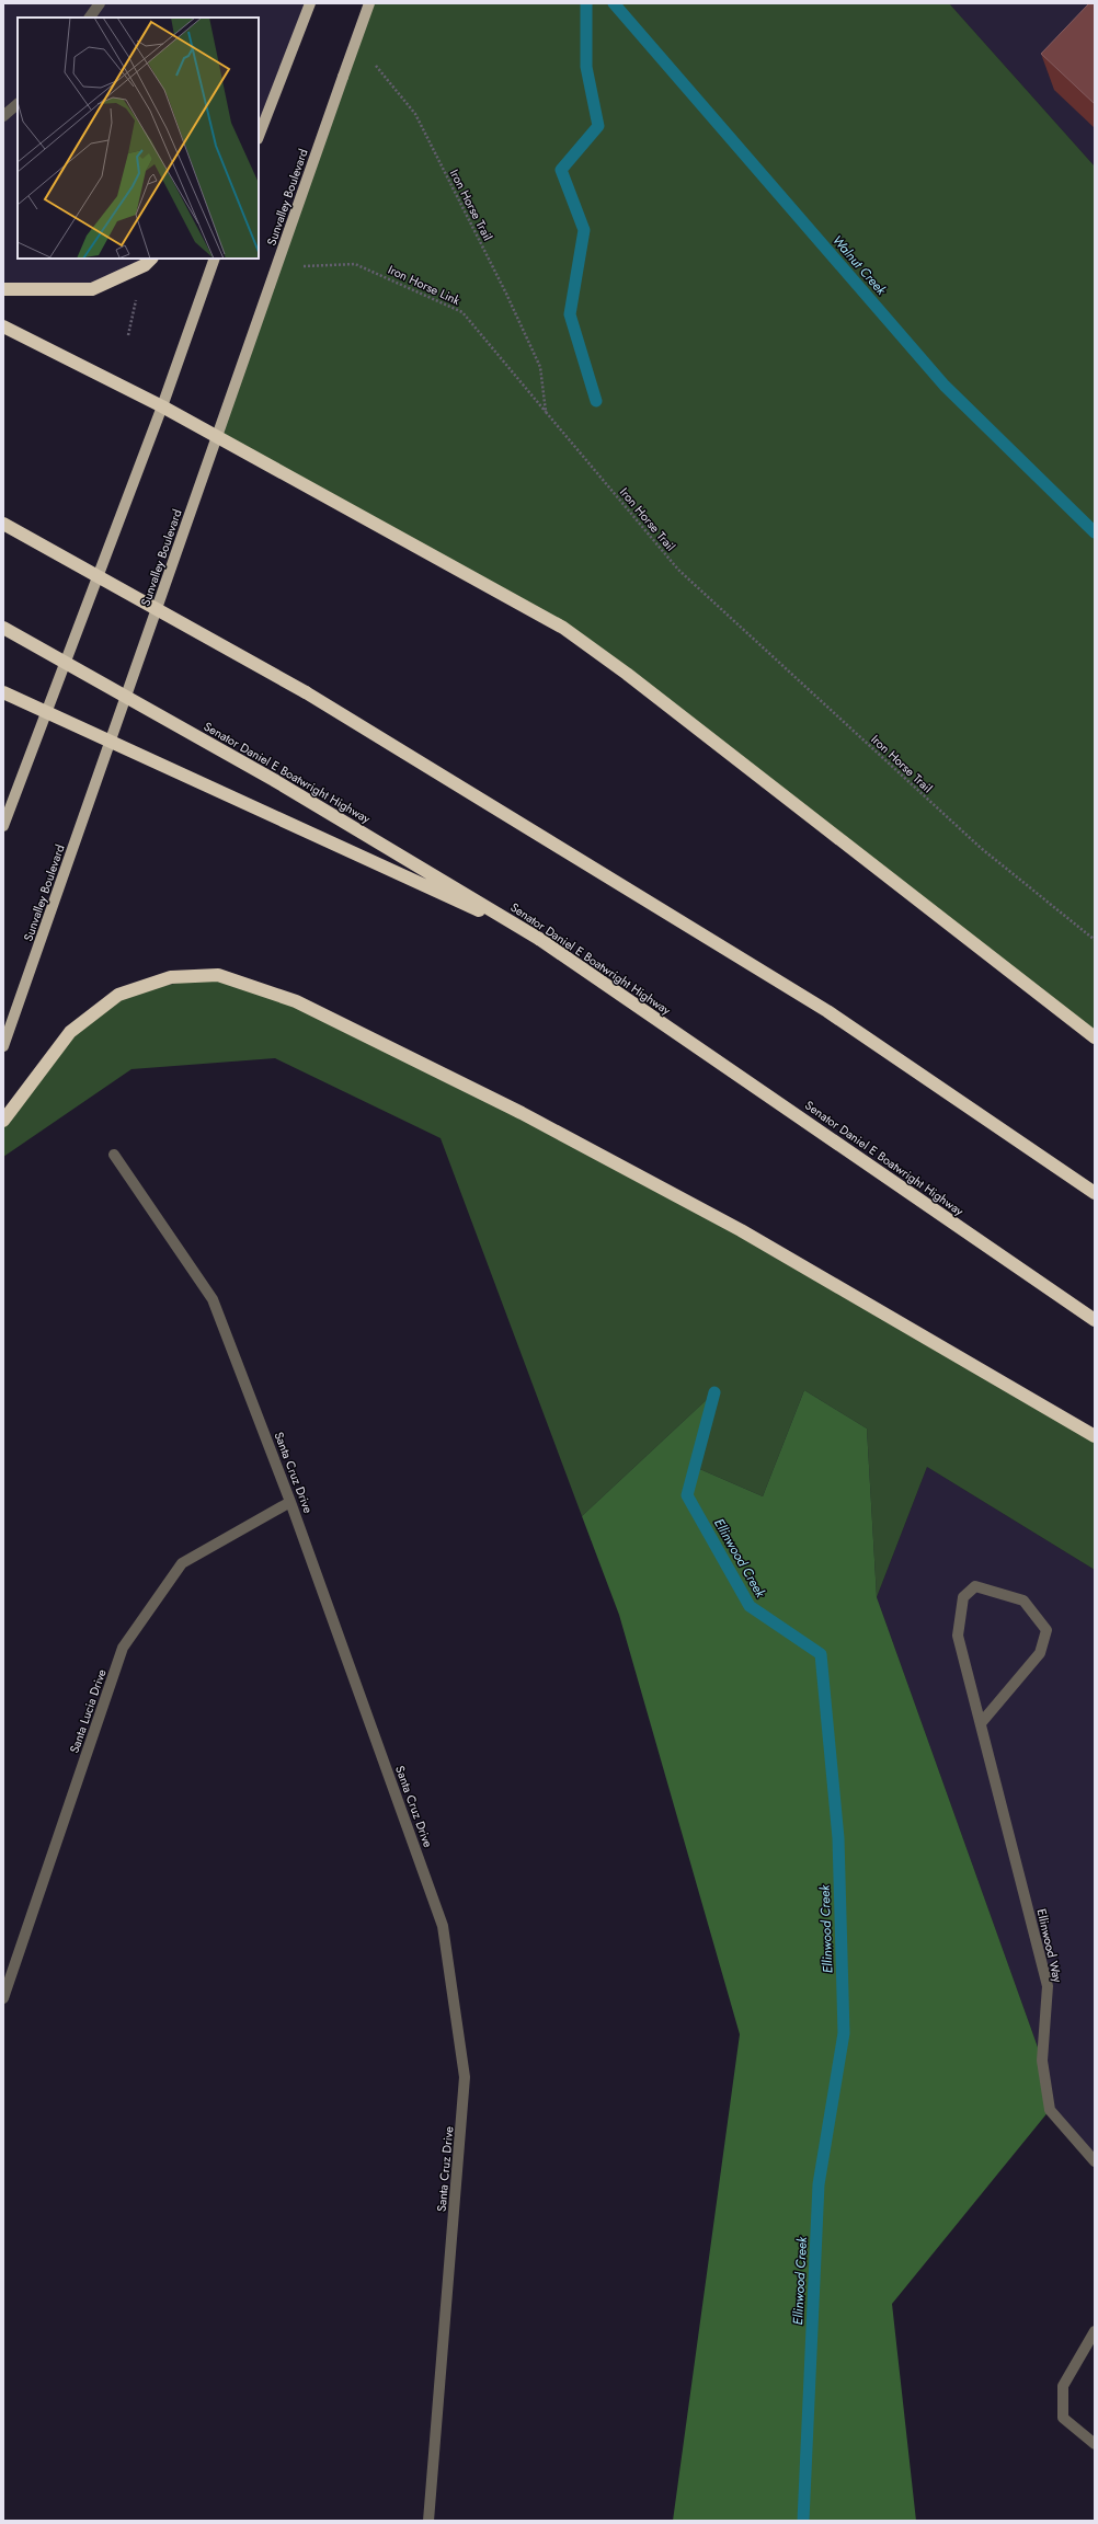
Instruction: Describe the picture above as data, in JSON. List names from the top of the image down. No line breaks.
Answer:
{"streets":{"highway":["Senator Daniel E Boatwright Highway"],"main road":["Sunvalley Boulevard"],"street":["Santa Cruz Drive","Santa Lucia Drive","Ellinwood Way"],"path":["Iron Horse Trail","Iron Horse Link"]},"crossings":[["Sunvalley Boulevard","Iron Horse Link"],["Iron Horse Trail","Iron Horse Link"],["Santa Cruz Drive","Santa Lucia Drive"]],"water":["Walnut Creek","Ellinwood Creek"]}
